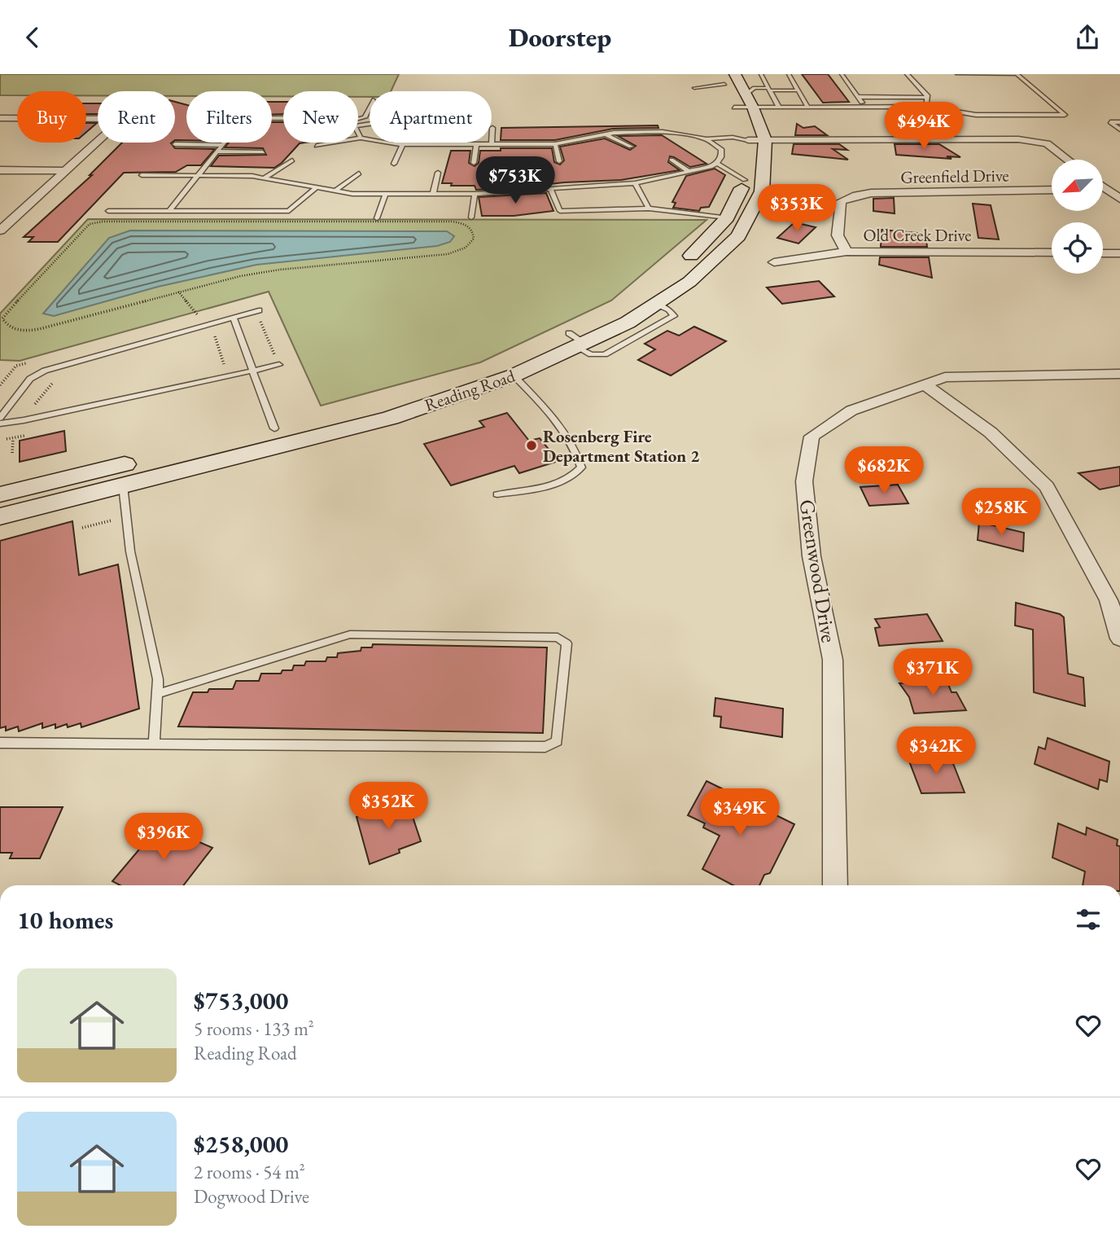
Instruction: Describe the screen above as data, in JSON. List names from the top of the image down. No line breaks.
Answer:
{"streets":{"main road":["Reading Road"],"street":["Greenfield Drive","Old Creek Drive","Greenwood Drive"]},"crossings":[["Greenfield Drive","Old Creek Drive"]],"places":["Rosenberg Fire Department Station 2"],"north":"bottom left","page":{"header":"Doorstep","chip":["Buy","Rent","Filters","New","Apartment"],"price":["$494K","$753K","$353K","$682K","$258K","$371K","$342K","$352K","$349K","$396K"],"heading":"10 homes","list":[{"name":"$753,000","note":"5 rooms · 133 m² · Reading Road"},{"name":"$258,000","note":"2 rooms · 54 m² · Dogwood Drive"}]}}
